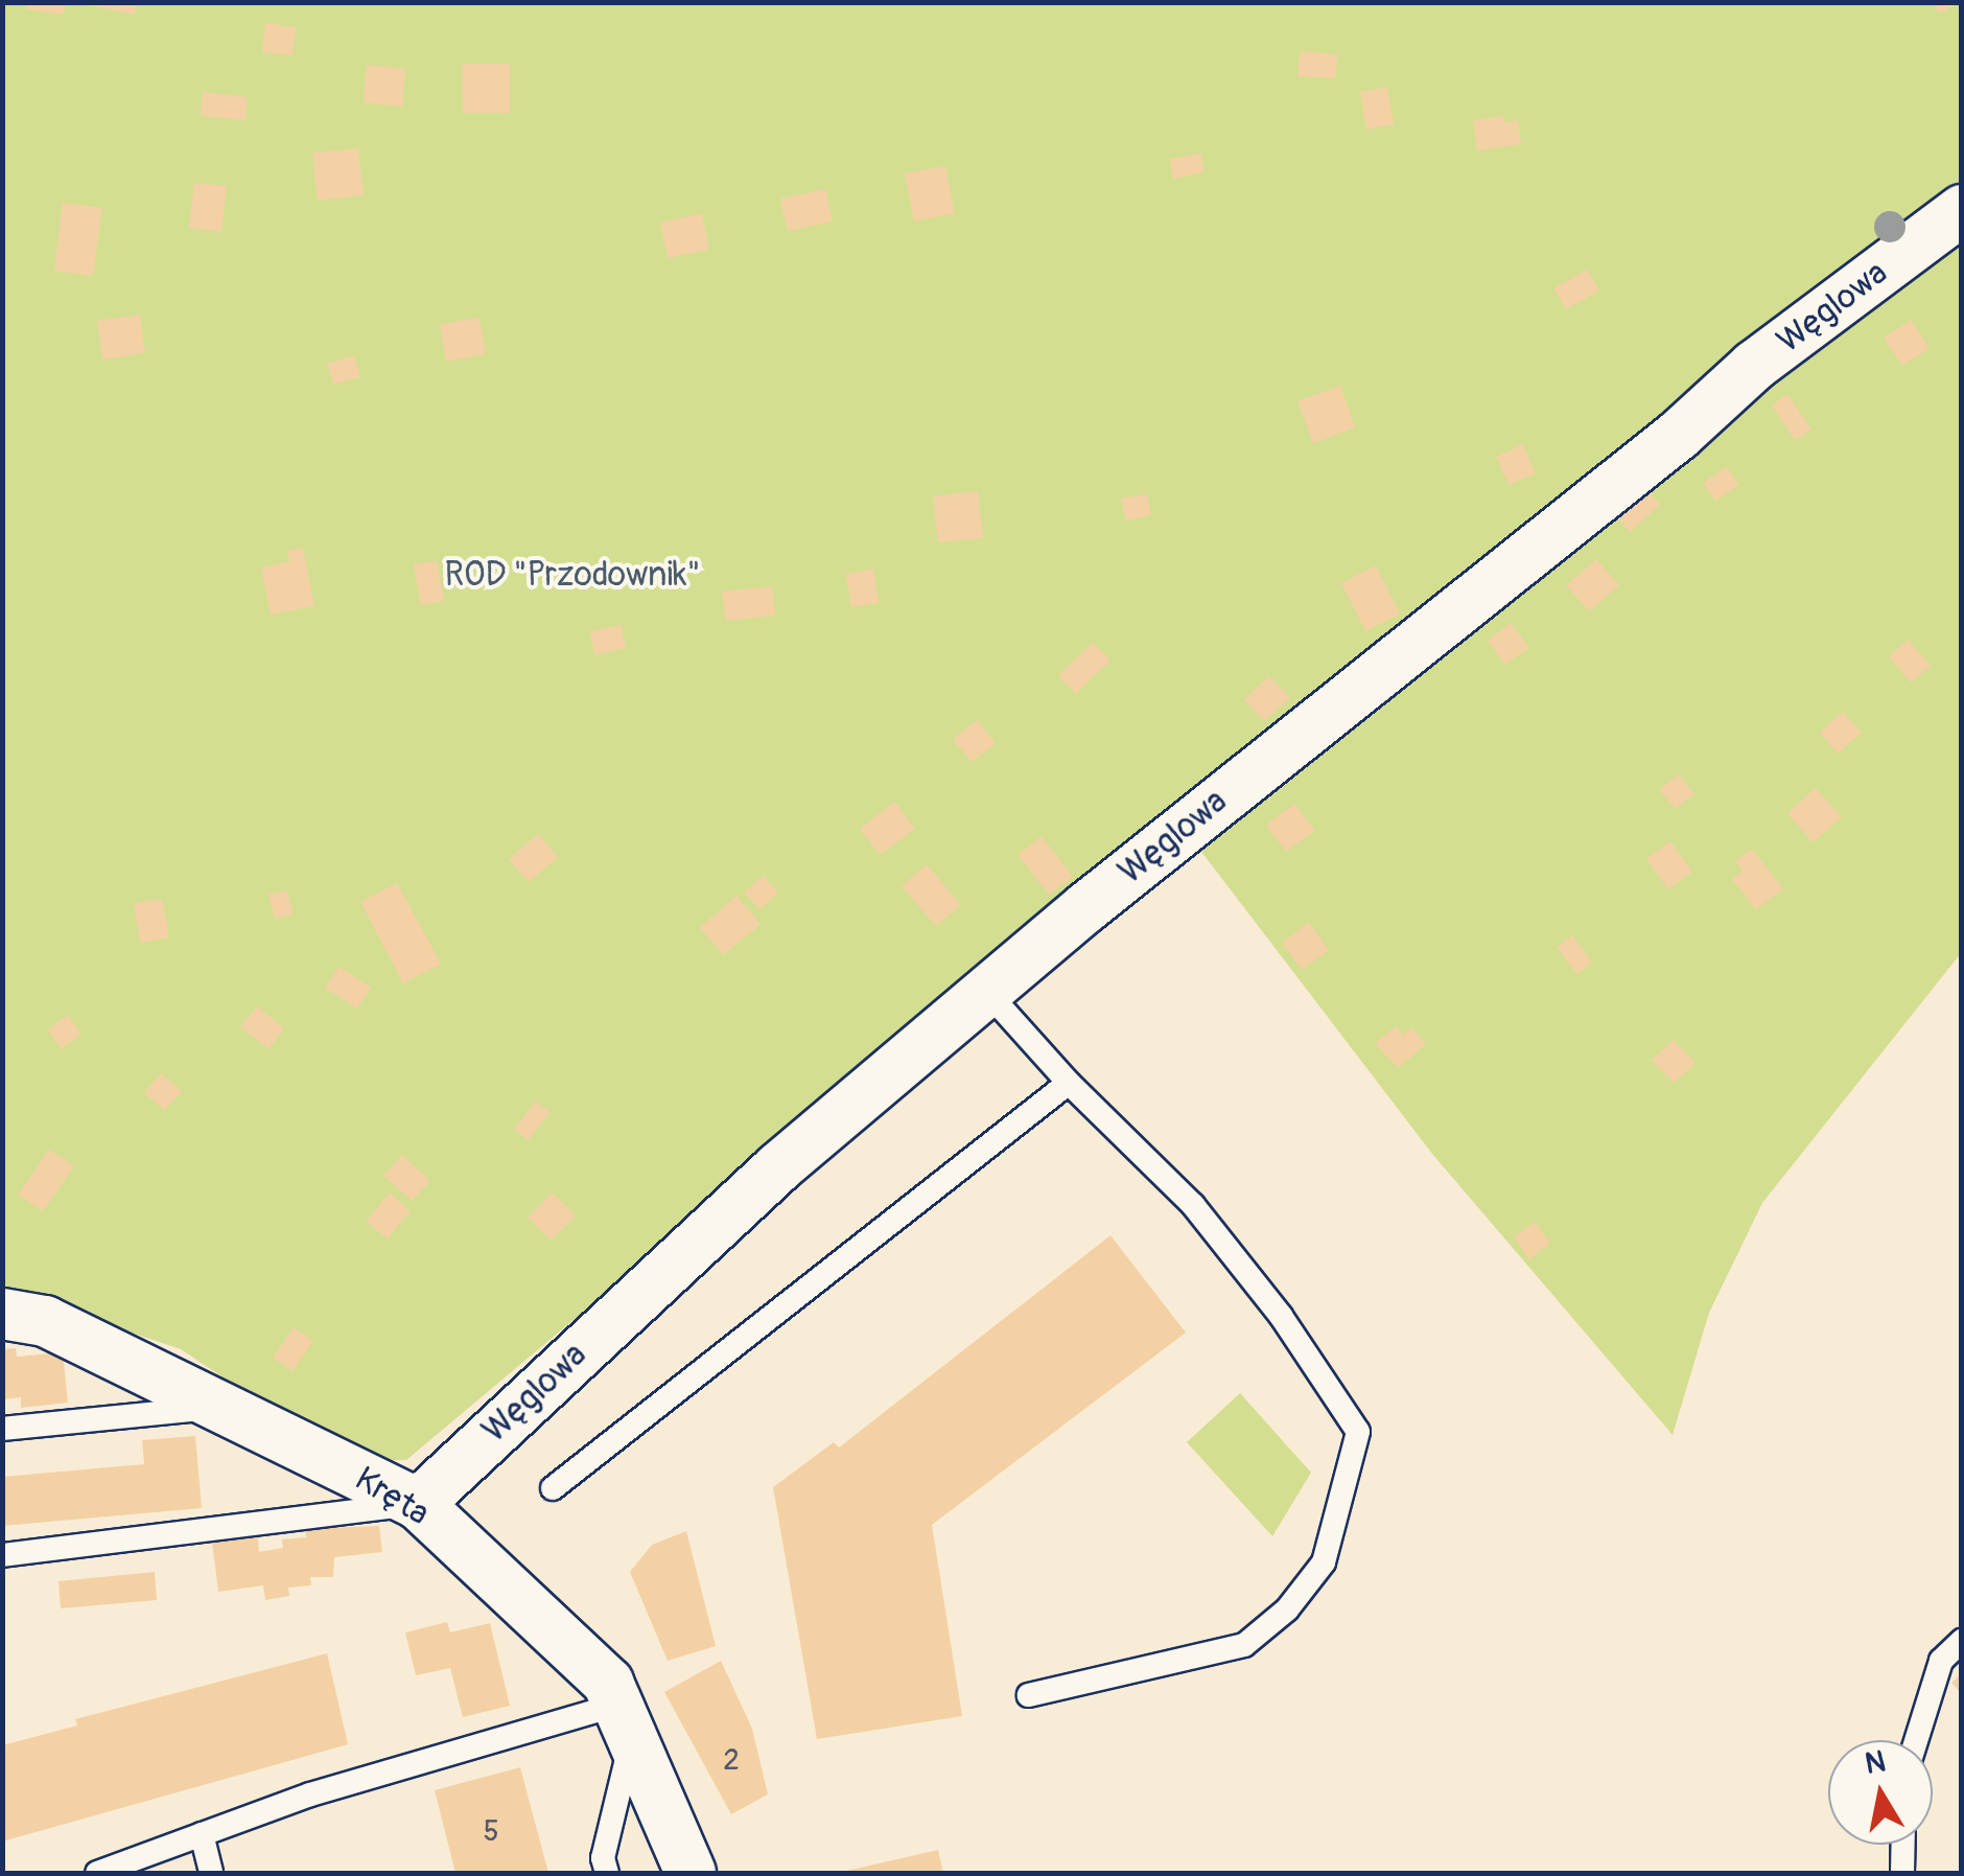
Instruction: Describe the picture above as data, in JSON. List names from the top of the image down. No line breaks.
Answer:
{"streets":{"street":["Węglowa","Kręta"]},"crossings":[["Węglowa","Kręta"]],"parks":["ROD \"Przodownik\""],"house_numbers":["2","5"],"north":"top"}
